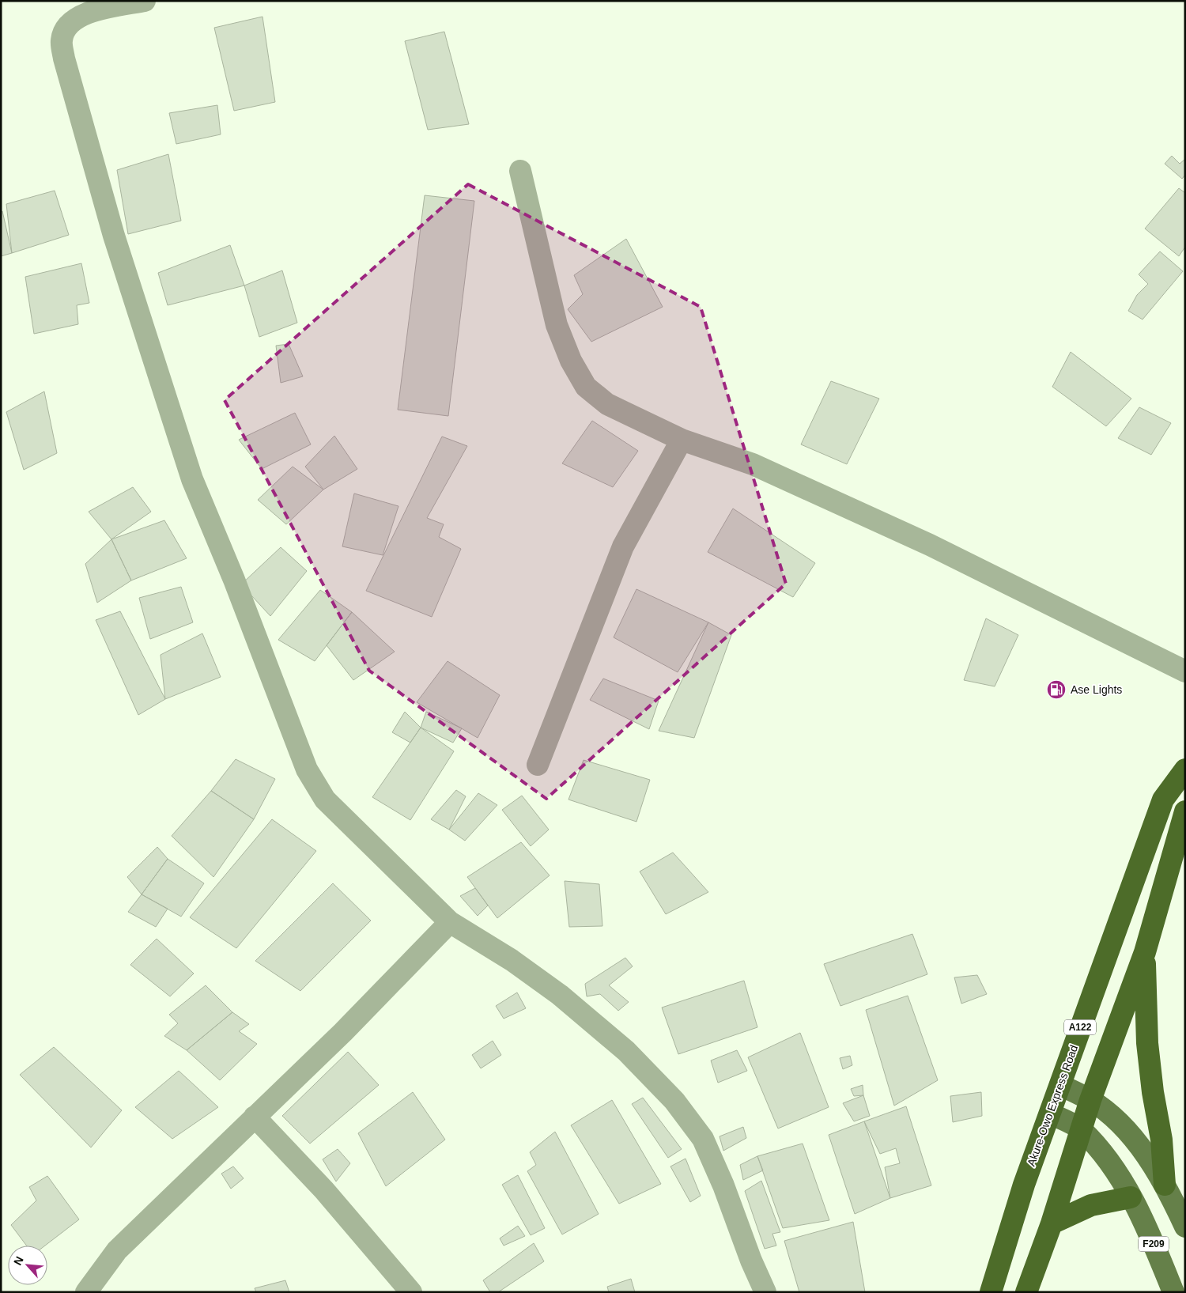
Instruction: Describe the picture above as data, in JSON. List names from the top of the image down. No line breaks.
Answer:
{"streets":{"highway":["A122","Akure-Owo Express Road"],"main road":["F209"]},"places":{"fuel station":["Ase Lights"]},"north":"top left"}
